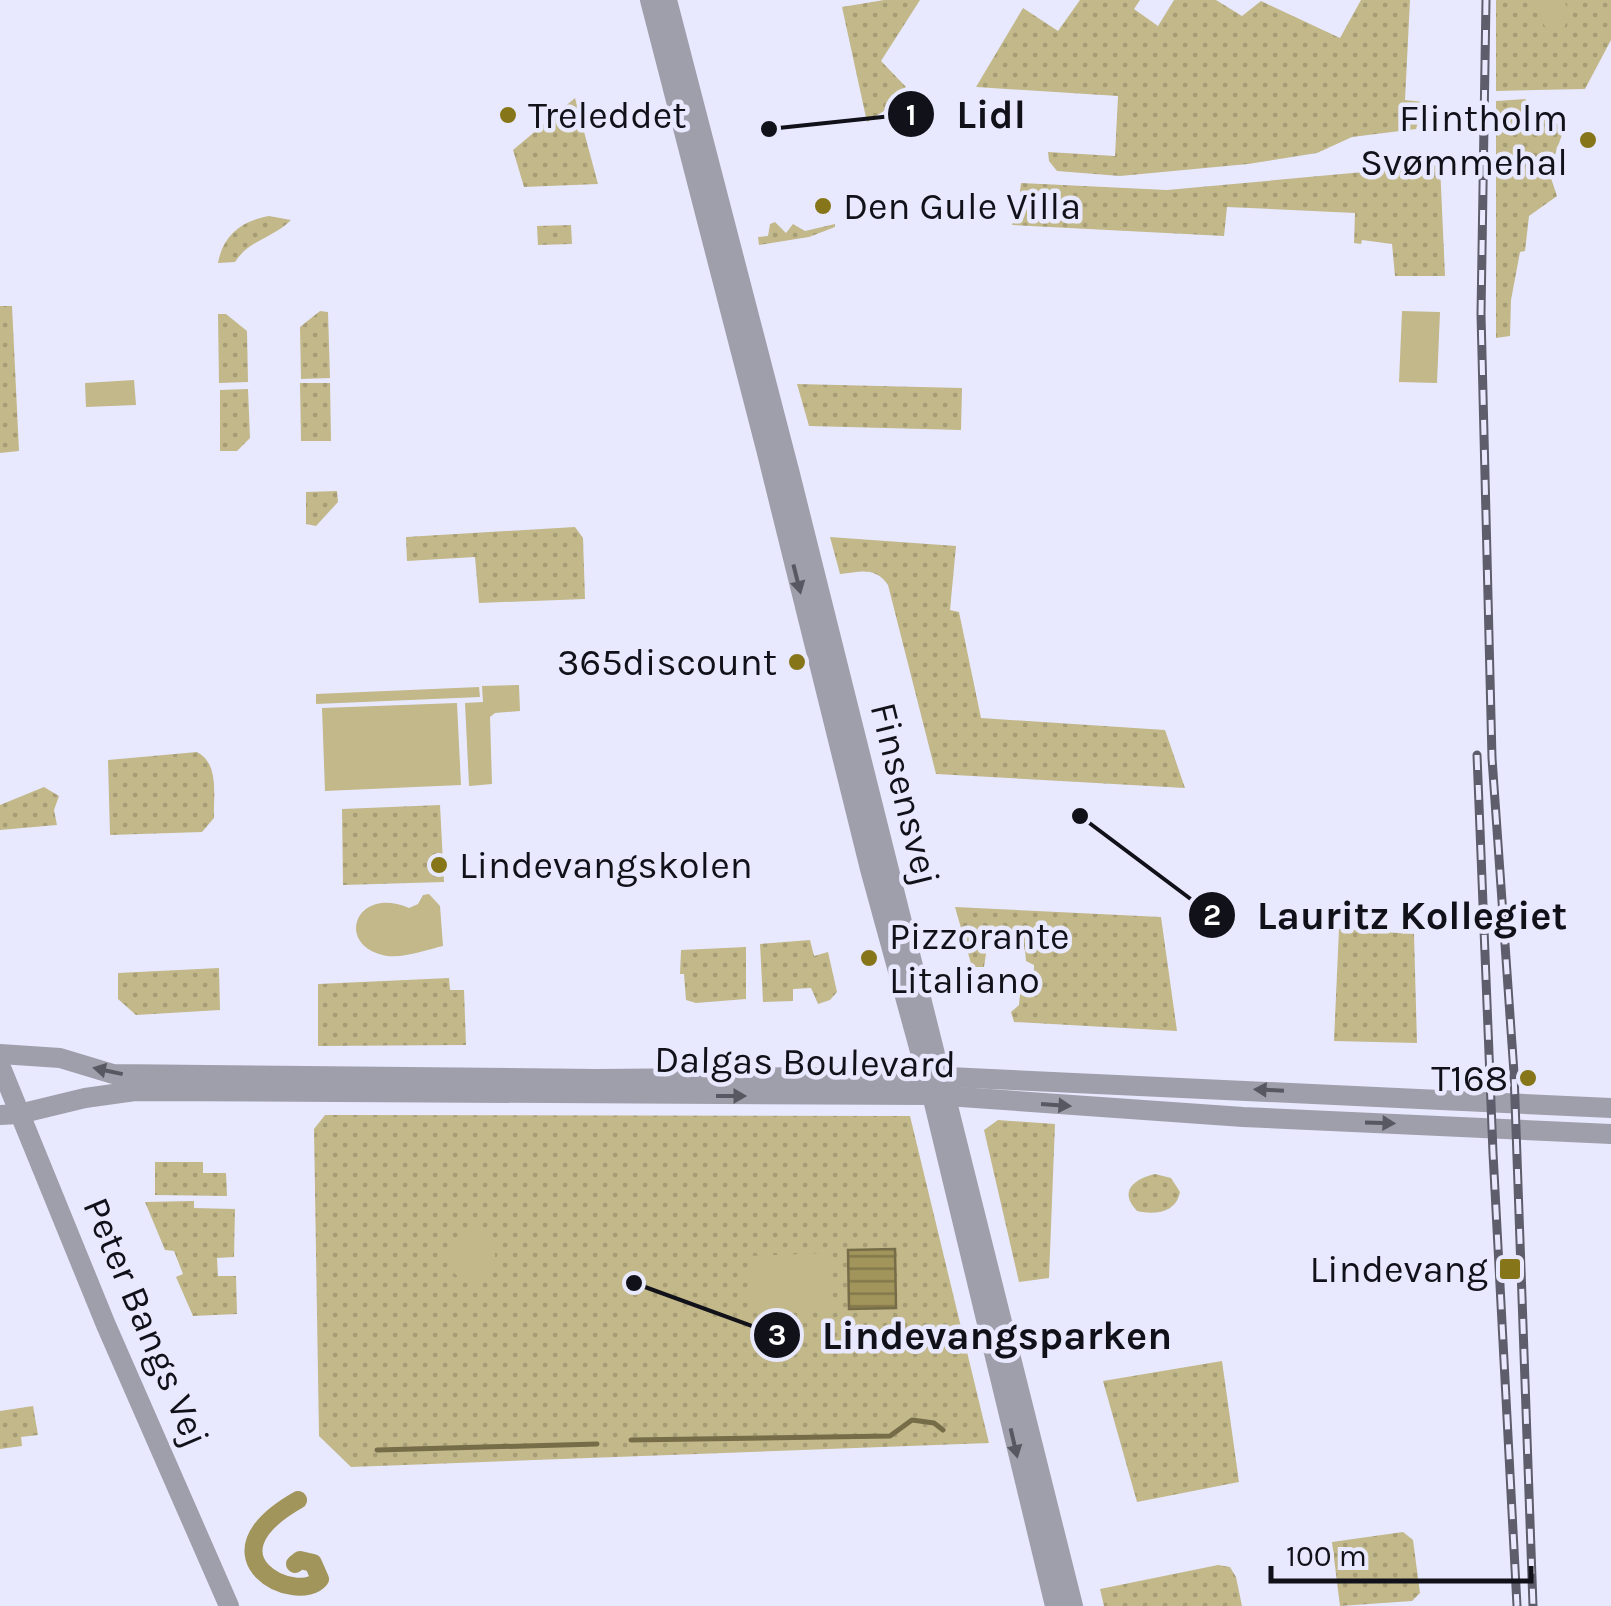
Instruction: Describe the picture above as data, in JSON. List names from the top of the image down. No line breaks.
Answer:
{"streets":{"street":["Finsensvej","Dalgas Boulevard","Peter Bangs Vej"]},"crossings":[["Finsensvej","Dalgas Boulevard"],["Dalgas Boulevard","Peter Bangs Vej"]],"places":{"other":["Treleddet","Lidl","Flintholm Svømmehal","Den Gule Villa","365discount","Lauritz Kollegiet","Lindevangskolen","Pizzorante Litaliano","T168","Lindevangsparken"],"transit":["Lindevang"]},"scale_bar":"100 m"}
